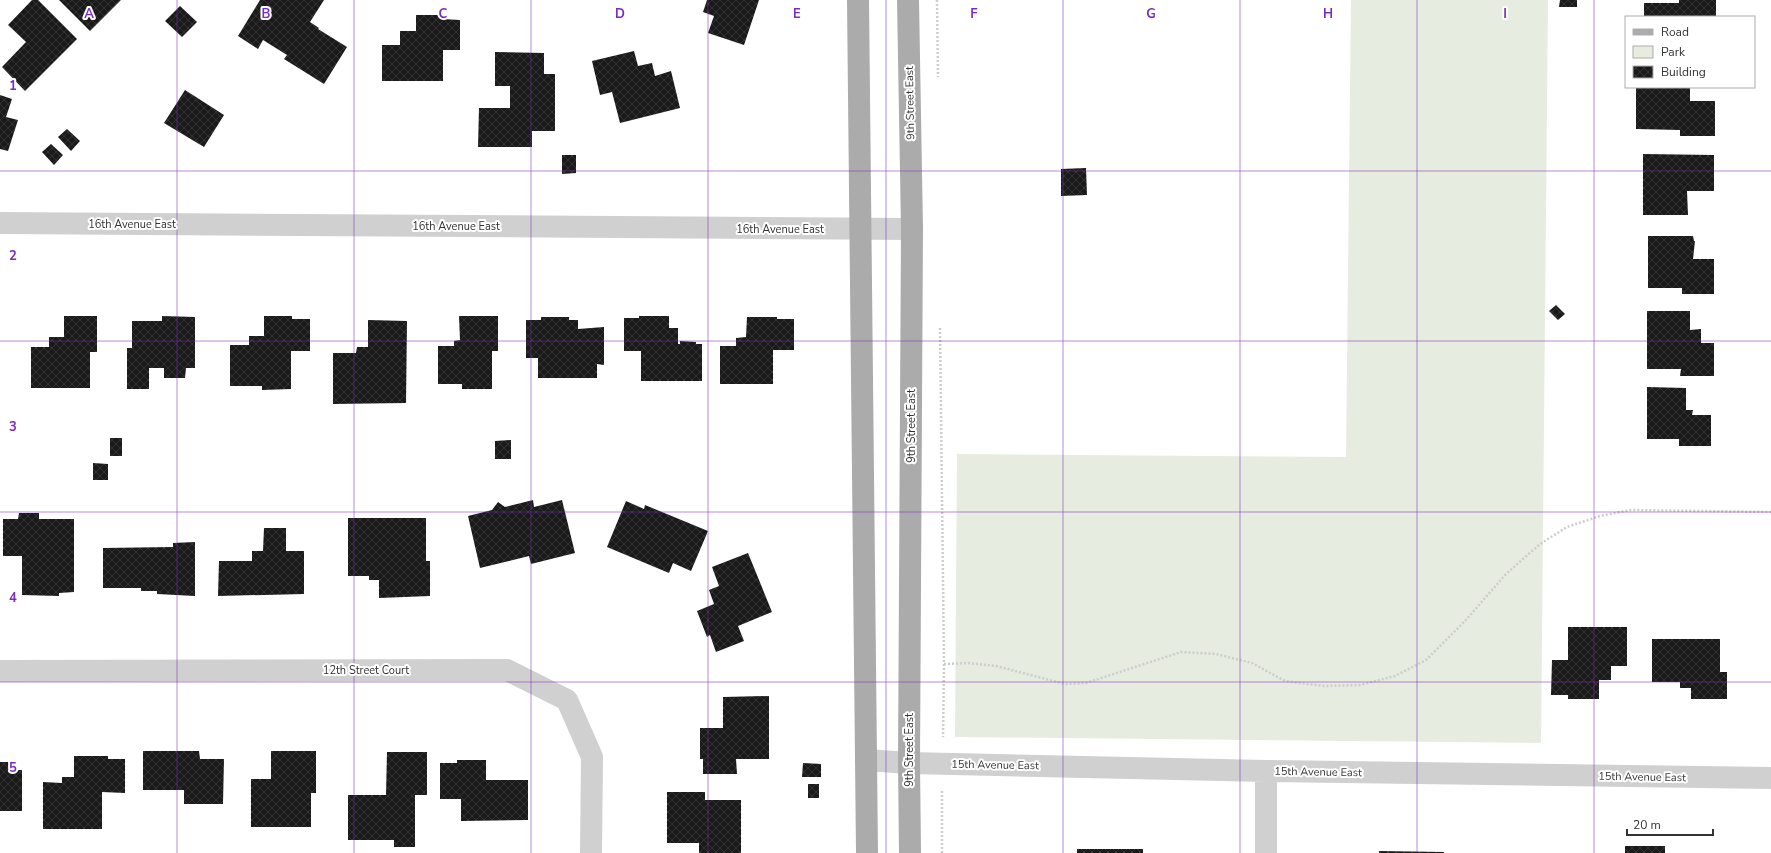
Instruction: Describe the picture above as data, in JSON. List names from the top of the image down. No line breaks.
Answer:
{"streets":{"main road":["9th Street East"],"street":["16th Avenue East","12th Street Court","15th Avenue East"]},"crossings":[["9th Street East","16th Avenue East"],["9th Street East","15th Avenue East"]],"legend":["Road","Park","Building"],"scale_bar":"20 m","grid":{"columns":["A","B","C","D","E","F","G","H","I"],"rows":["1","2","3","4","5"]}}
